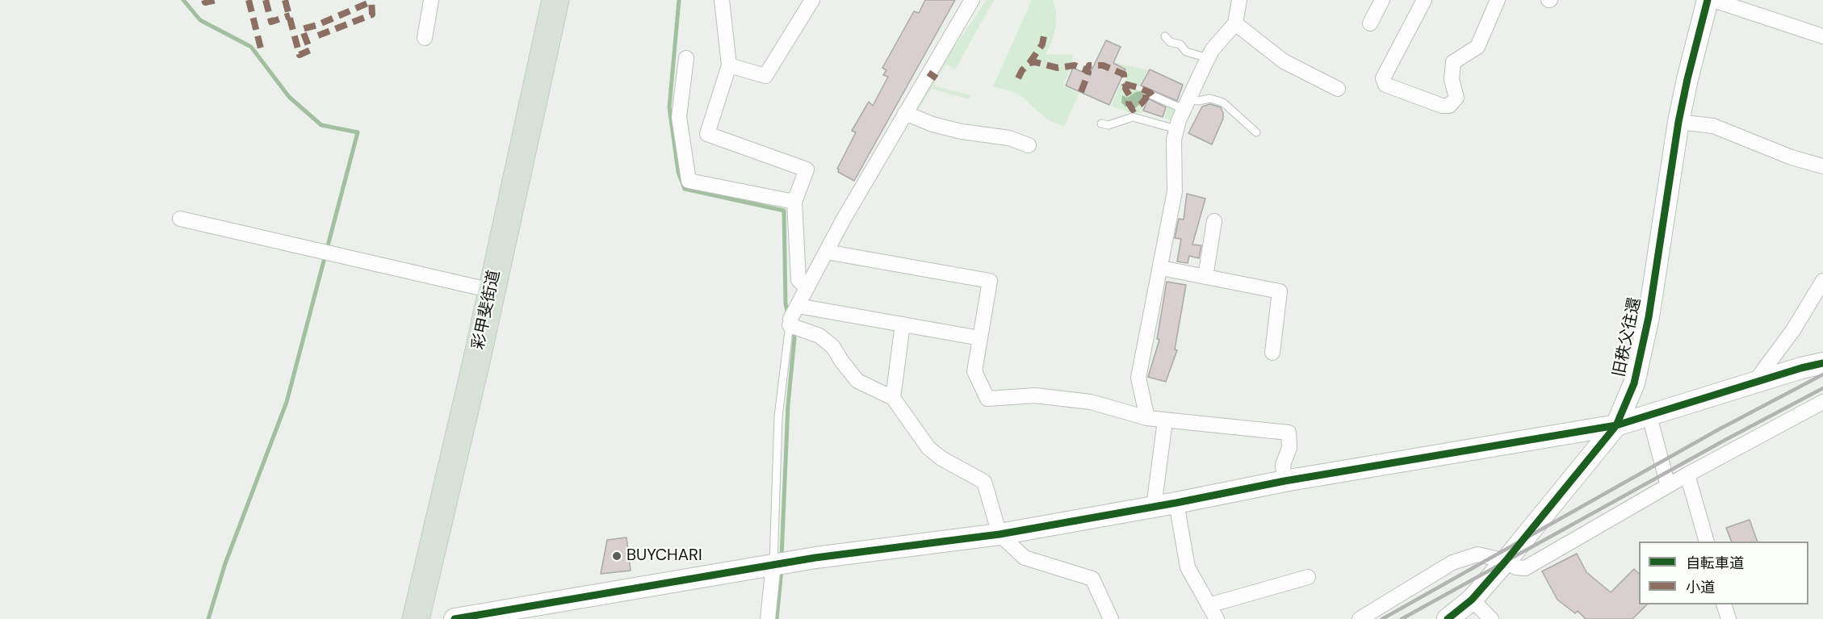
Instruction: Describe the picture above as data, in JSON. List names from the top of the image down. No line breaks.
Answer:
{"streets":{"highway":["彩甲斐街道"],"street":["旧秩父往還"]},"places":["BUYCHARI"],"legend":["自転車道","小道"]}
